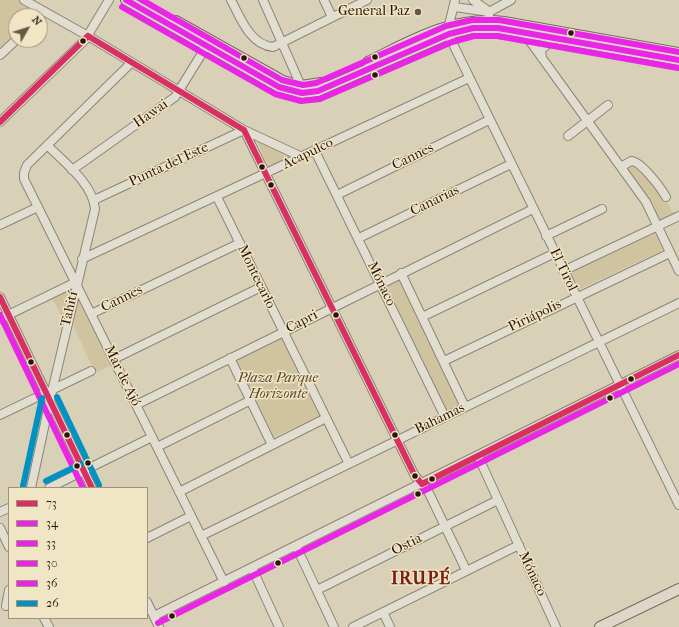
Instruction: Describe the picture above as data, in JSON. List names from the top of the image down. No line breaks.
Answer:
{"streets":{"street":["Hawai","Acapulco","Cannes","Punta del Este","Canarias","El Tirol","Montecarlo","Mónaco","Tahití","Piriápolis","Capri","Mar de Ajó","Bahamas","Ostia"]},"crossings":[["Acapulco","El Tirol"],["Acapulco","Montecarlo"],["Acapulco","Mónaco"],["Acapulco","Tahití"],["Cannes","El Tirol"],["Cannes","Montecarlo"],["Cannes","Mónaco"],["Cannes","Mar de Ajó"],["Punta del Este","Tahití"],["Canarias","El Tirol"],["Canarias","Mónaco"],["El Tirol","Piriápolis"],["El Tirol","Capri"],["El Tirol","Bahamas"],["Montecarlo","Capri"],["Montecarlo","Bahamas"],["Mónaco","Piriápolis"],["Mónaco","Capri"],["Mónaco","Bahamas"],["Mónaco","Ostia"],["Tahití","Mar de Ajó"],["Capri","Mar de Ajó"],["Mar de Ajó","Bahamas"]],"districts":["IRUPÉ"],"parks":["Plaza Parque Horizonte"],"places":["General Paz"],"lines":["transit line 33","transit line 36","transit line 30","transit line 73","transit line 34","transit line 26"],"legend":["73","34","33","30","36","26"],"north":"top right"}
